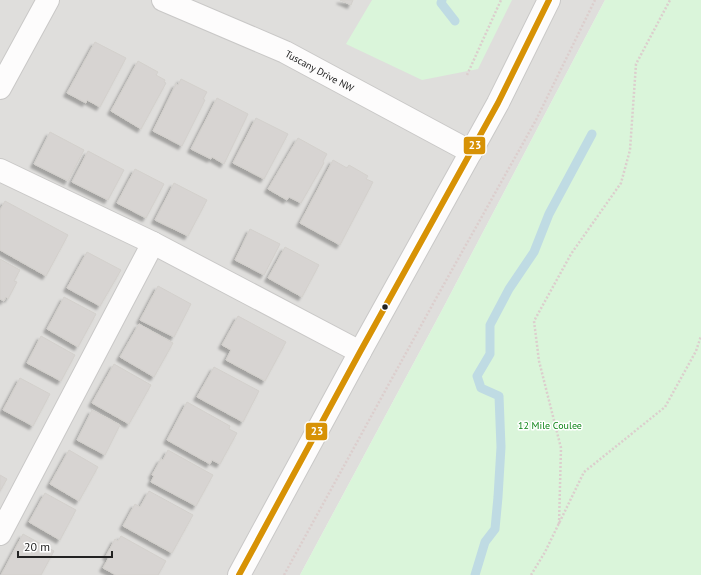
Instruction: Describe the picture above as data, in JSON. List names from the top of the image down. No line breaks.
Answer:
{"streets":{"street":["Tuscany Drive NW"]},"parks":["12 Mile Coulee"],"lines":["transit line 23"],"scale_bar":"20 m"}
